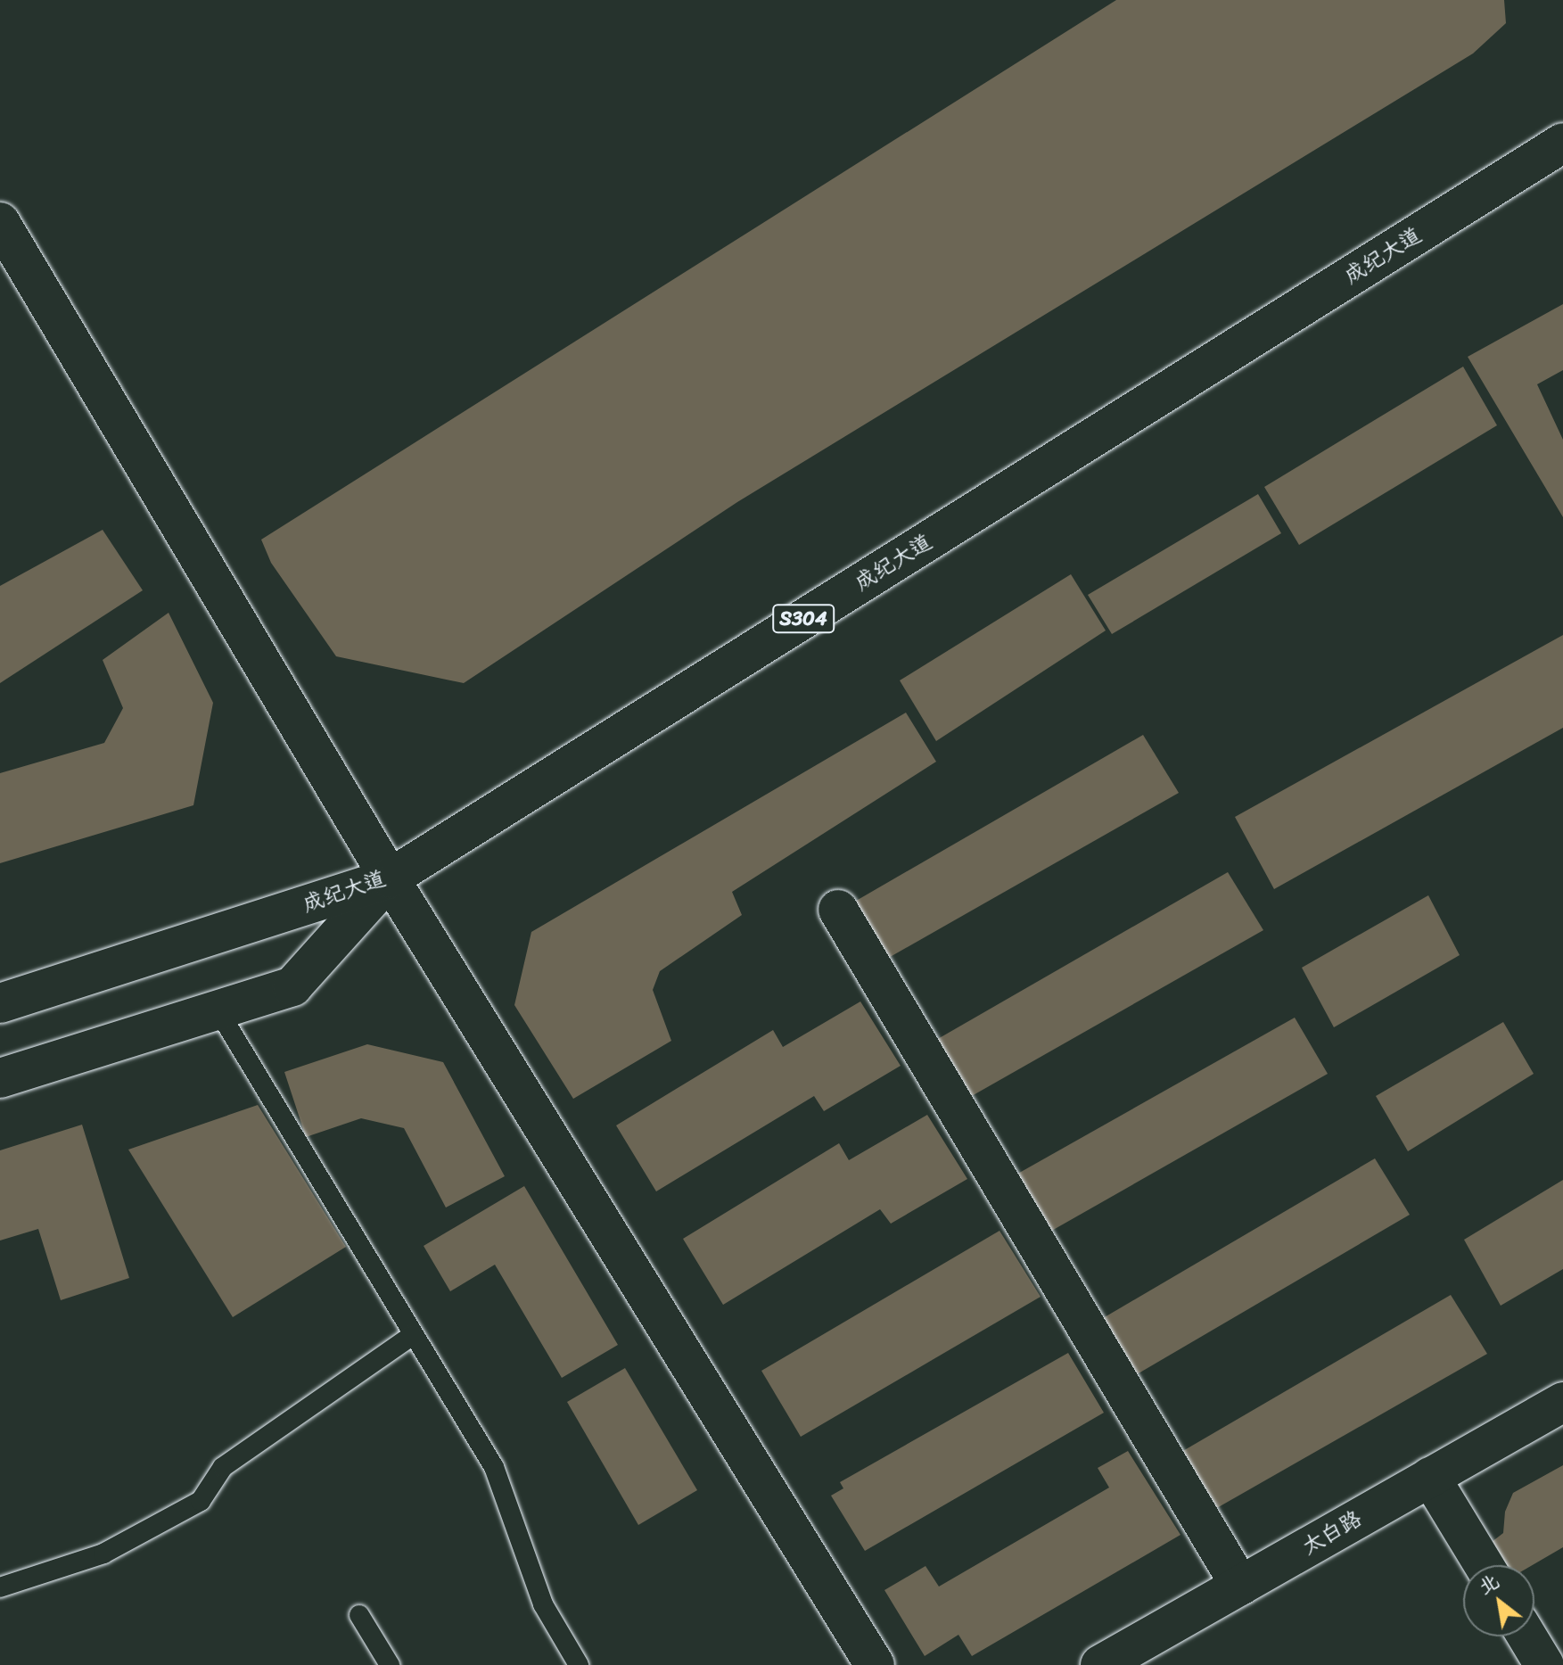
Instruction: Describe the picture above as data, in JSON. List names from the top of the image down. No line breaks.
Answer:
{"streets":{"main road":["成纪大道","S304","太白路"]},"north":"top left"}
